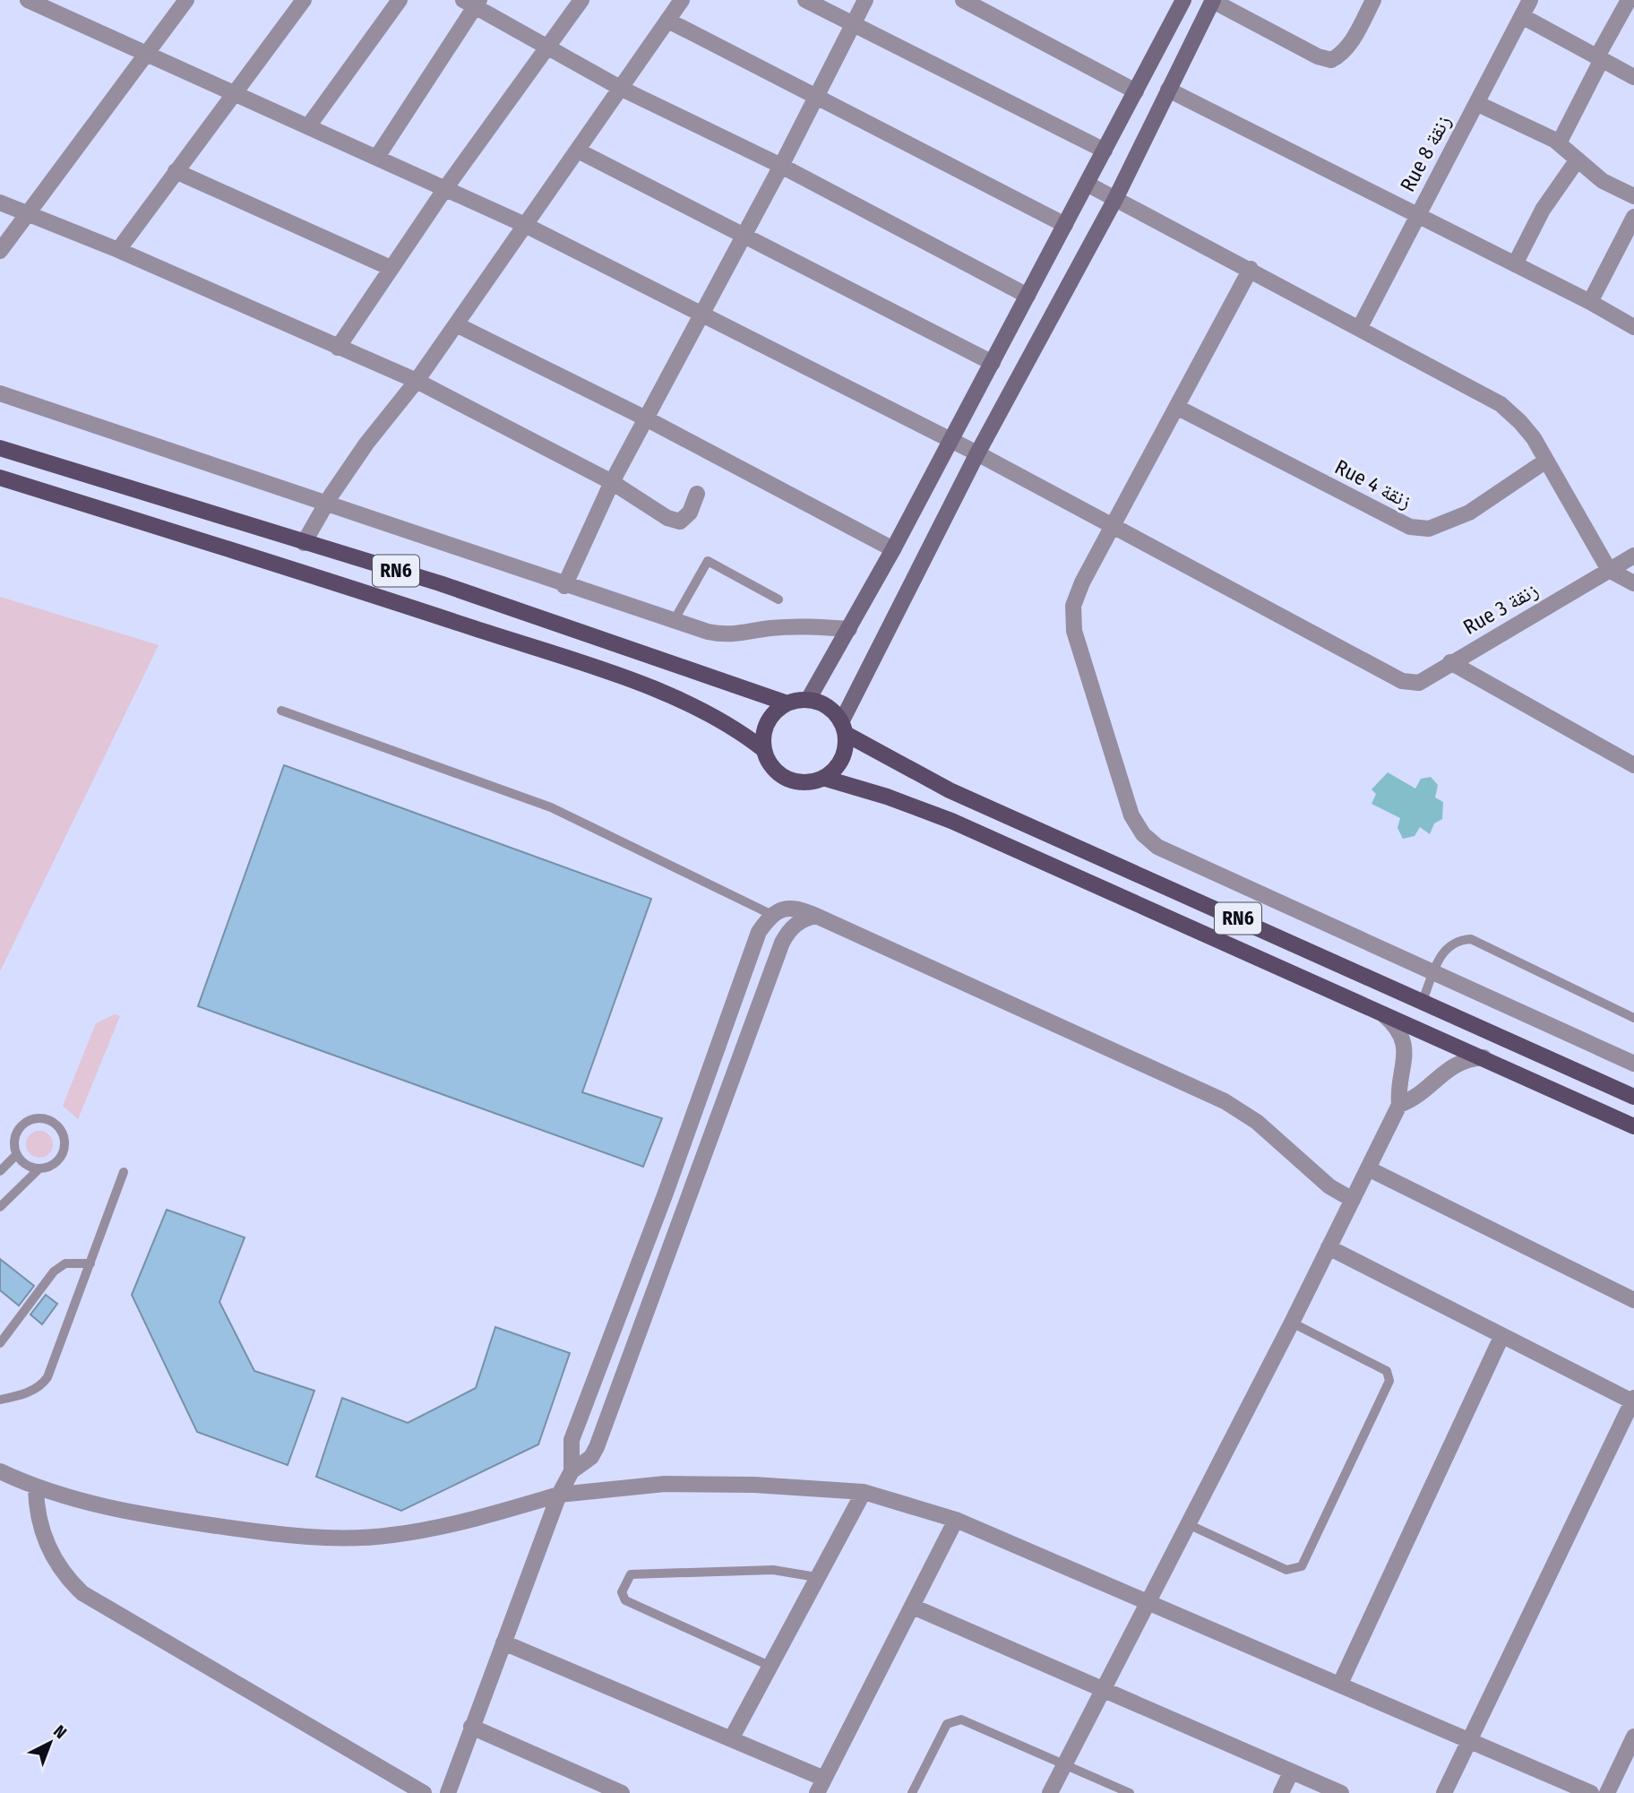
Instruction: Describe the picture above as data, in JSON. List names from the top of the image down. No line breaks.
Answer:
{"streets":{"main road":["RN6"],"street":["Rue 8 زنقة","Rue 4 زنقة","Rue 3 زنقة"]},"north":"top right"}
